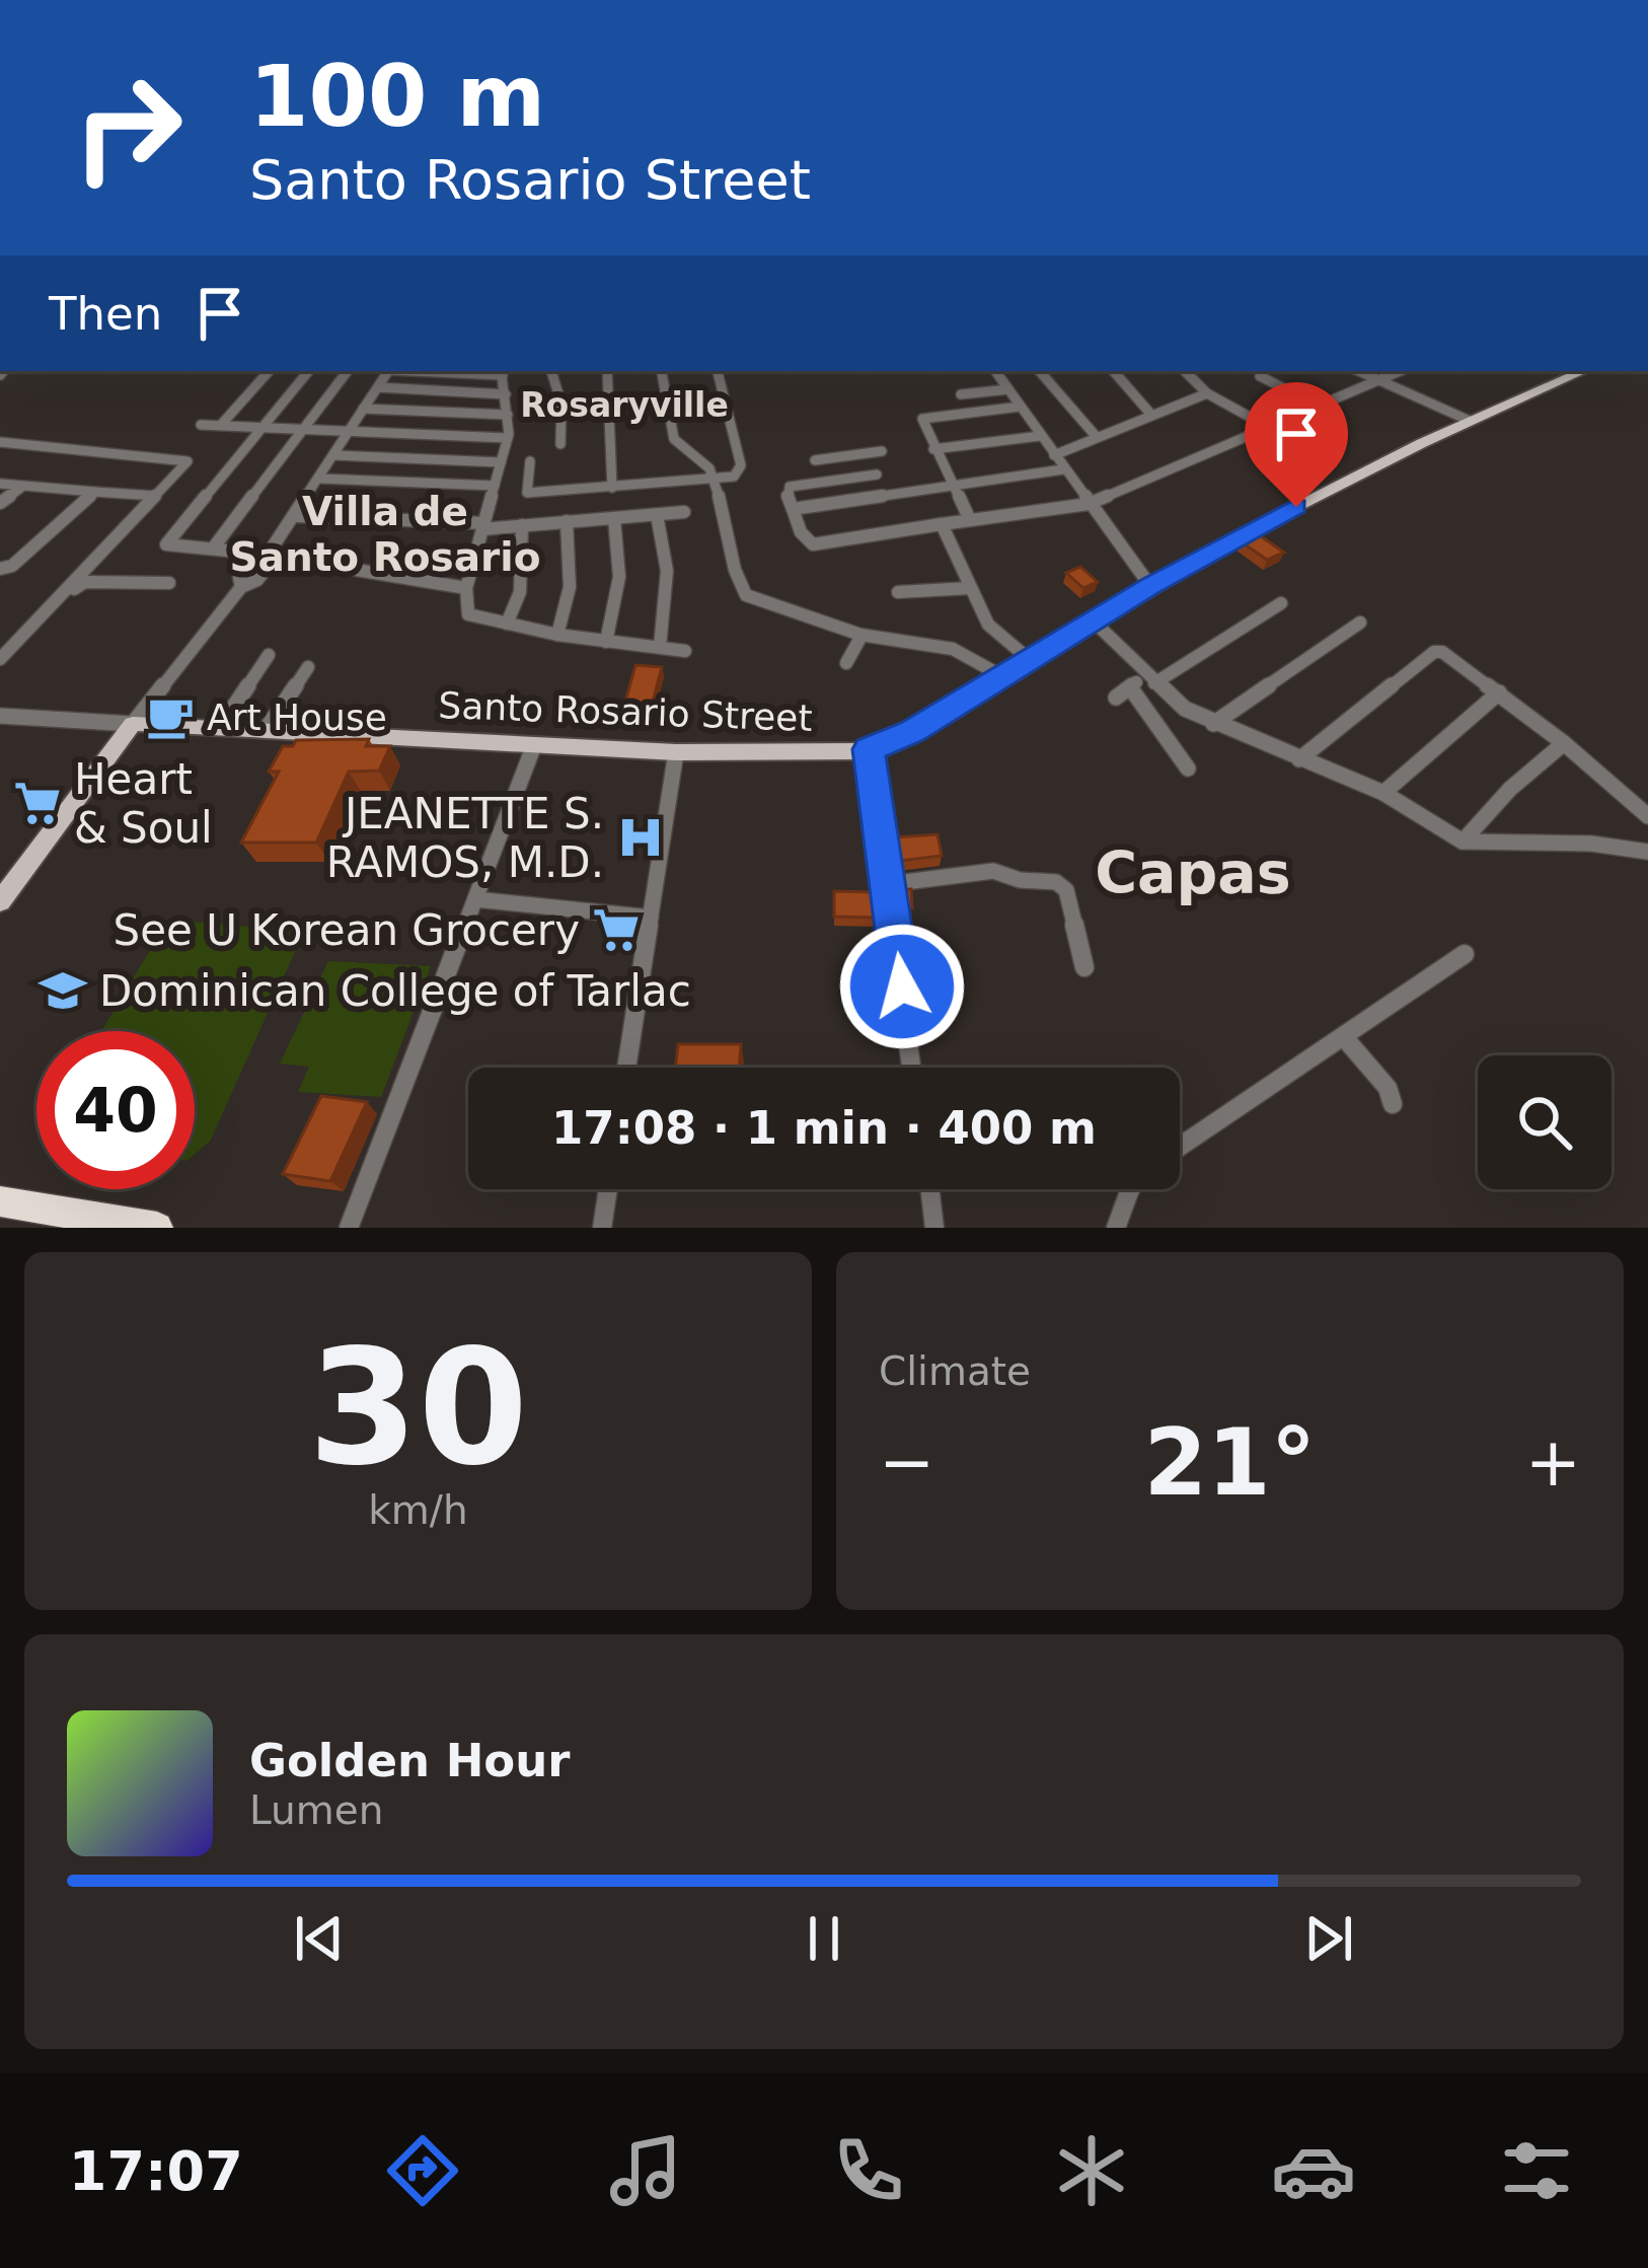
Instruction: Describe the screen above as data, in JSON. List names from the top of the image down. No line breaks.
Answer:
{"streets":{"main road":["Santo Rosario Street"]},"districts":["Rosaryville","Villa de Santo Rosario","Capas"],"places":{"cafe":["Art House"],"supermarket":["Heart & Soul","See U Korean Grocery"],"hospital":["JEANETTE S. RAMOS, M.D."],"school or university":["Dominican College of Tarlac"]},"page":{"turn":["100 m","Santo Rosario Street"],"then":"Then","limit":"40","trip":"17:08 · 1 min · 400 m","tile":[["30","km/h"],"Climate"],"heat":["−","21°","+"],"song":["Golden Hour","Lumen"],"tabs":"17:07"}}
